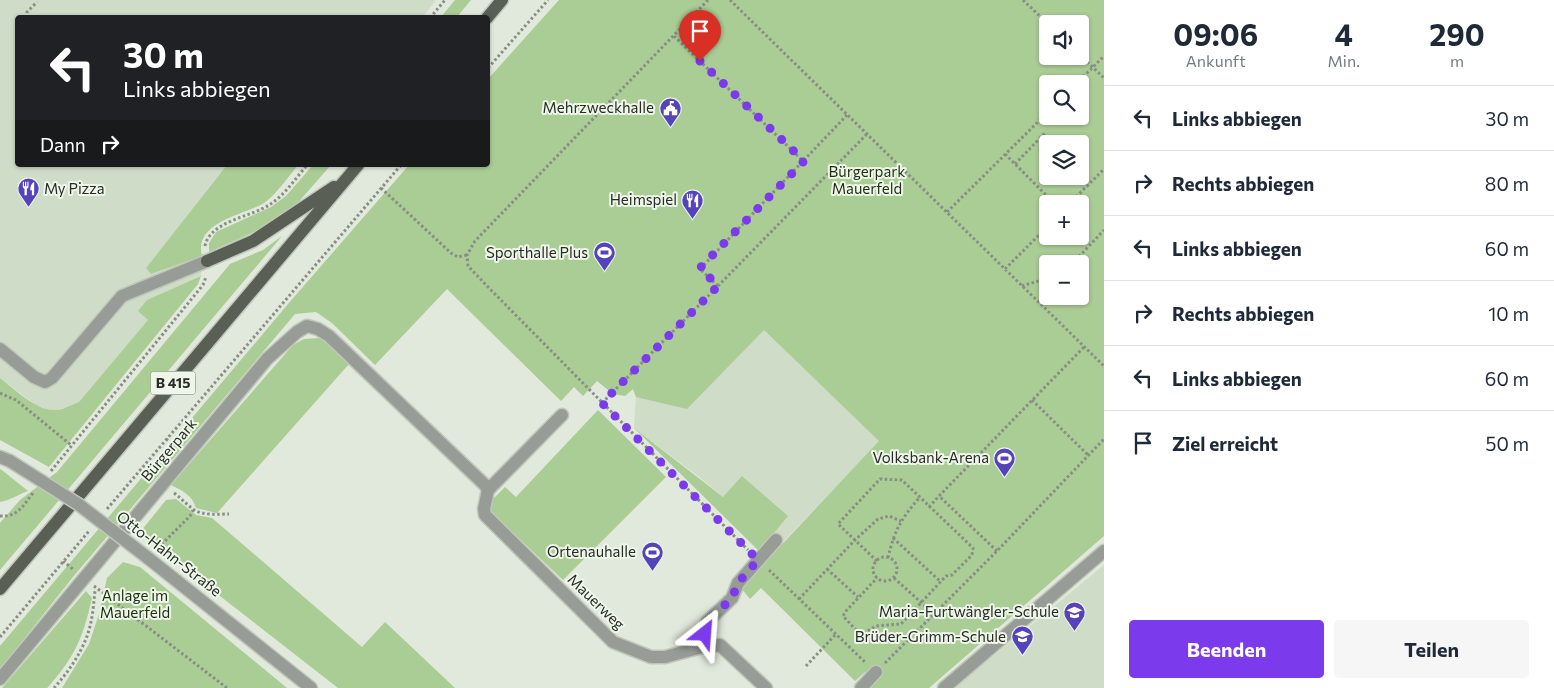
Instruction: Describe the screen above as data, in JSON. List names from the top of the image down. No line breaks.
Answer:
{"streets":{"main road":["B 415"],"street":["Bürgerpark","Otto-Hahn-Straße","Mauerweg"]},"crossings":[["Bürgerpark","Mauerweg"]],"parks":["Bürgerpark Mauerfeld","Anlage im Mauerfeld"],"places":{"public building":["Mehrzweckhalle"],"restaurant":["My Pizza","Heimspiel"],"sports":["Sporthalle Plus","Volksbank-Arena","Ortenauhalle"],"school or university":["Maria-Furtwängler-Schule","Brüder-Grimm-Schule"]},"page":{"eta":["09:06","Ankunft","4","Min.","290","m"],"map_buttons":["+","−"],"turn":["30 m","Links abbiegen"],"list":[{"name":"Links abbiegen","value":"30 m"},{"name":"Rechts abbiegen","value":"80 m"},{"name":"Links abbiegen","value":"60 m"},{"name":"Rechts abbiegen","value":"10 m"},{"name":"Links abbiegen","value":"60 m"},{"name":"Ziel erreicht","value":"50 m"}],"then":"Dann","buttons":["Beenden","Teilen"]}}
